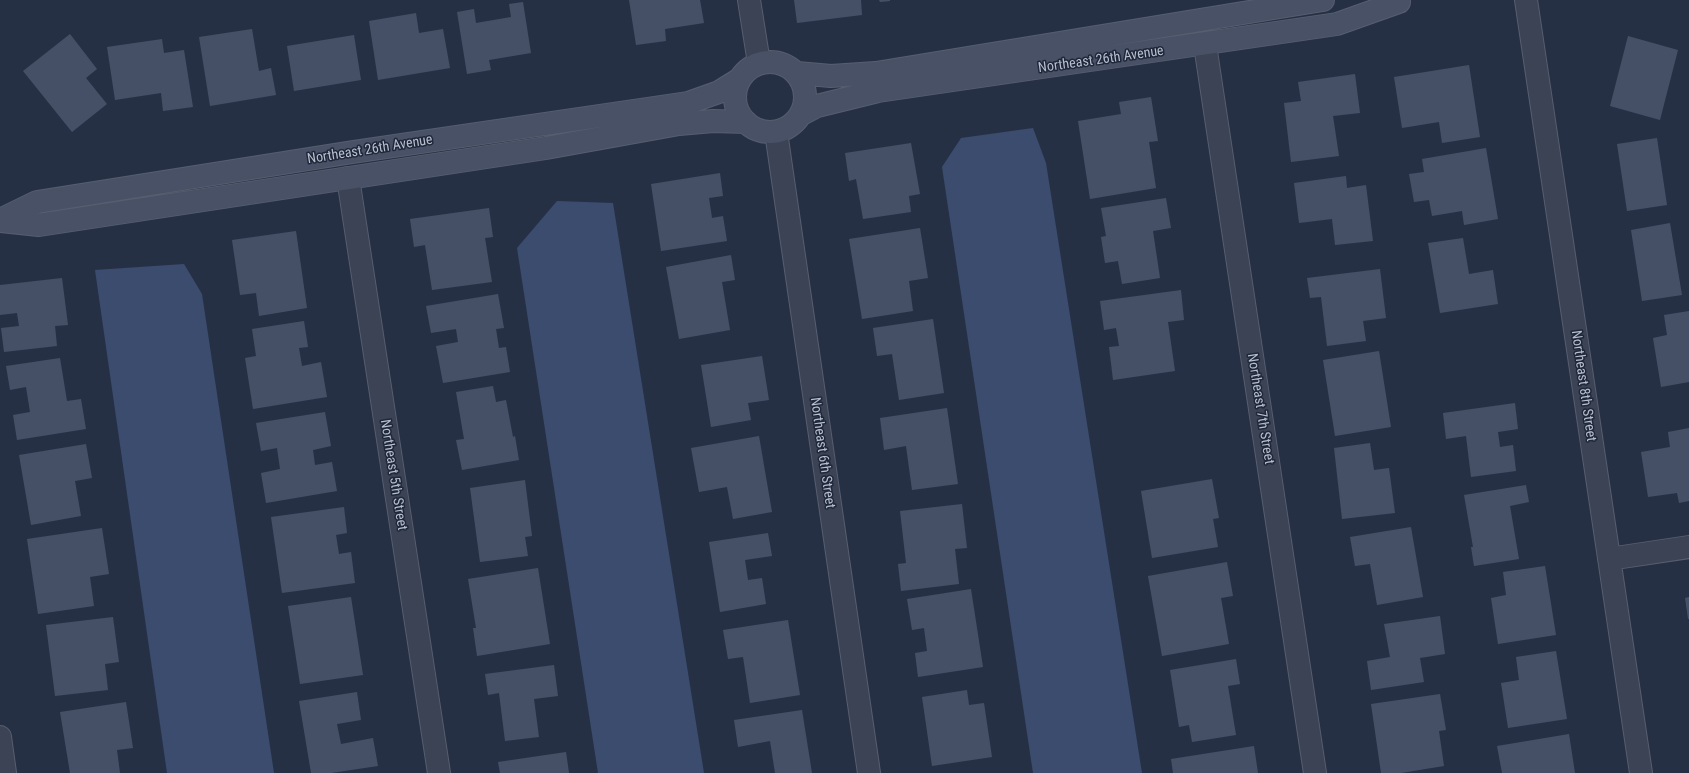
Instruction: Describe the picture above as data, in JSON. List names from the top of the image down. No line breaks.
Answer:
{"streets":{"street":["Northeast 26th Avenue","Northeast 8th Street","Northeast 7th Street","Northeast 6th Street","Northeast 5th Street"]},"crossings":[["Northeast 26th Avenue","Northeast 7th Street"],["Northeast 26th Avenue","Northeast 6th Street"],["Northeast 26th Avenue","Northeast 5th Street"]]}
